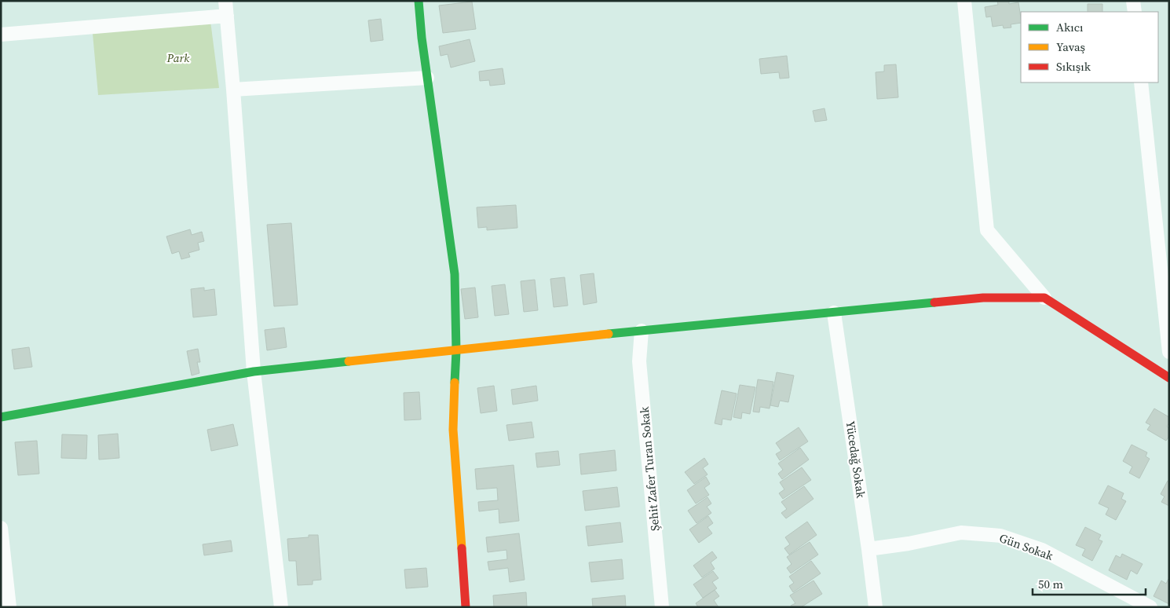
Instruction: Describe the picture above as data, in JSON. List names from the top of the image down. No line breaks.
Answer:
{"streets":{"street":["Yücedağ Sokak","Şehit Zafer Turan Sokak","Gün Sokak"]},"crossings":[["Yücedağ Sokak","Gün Sokak"]],"parks":["Park"],"legend":["Akıcı","Yavaş","Sıkışık"],"scale_bar":"50 m"}
